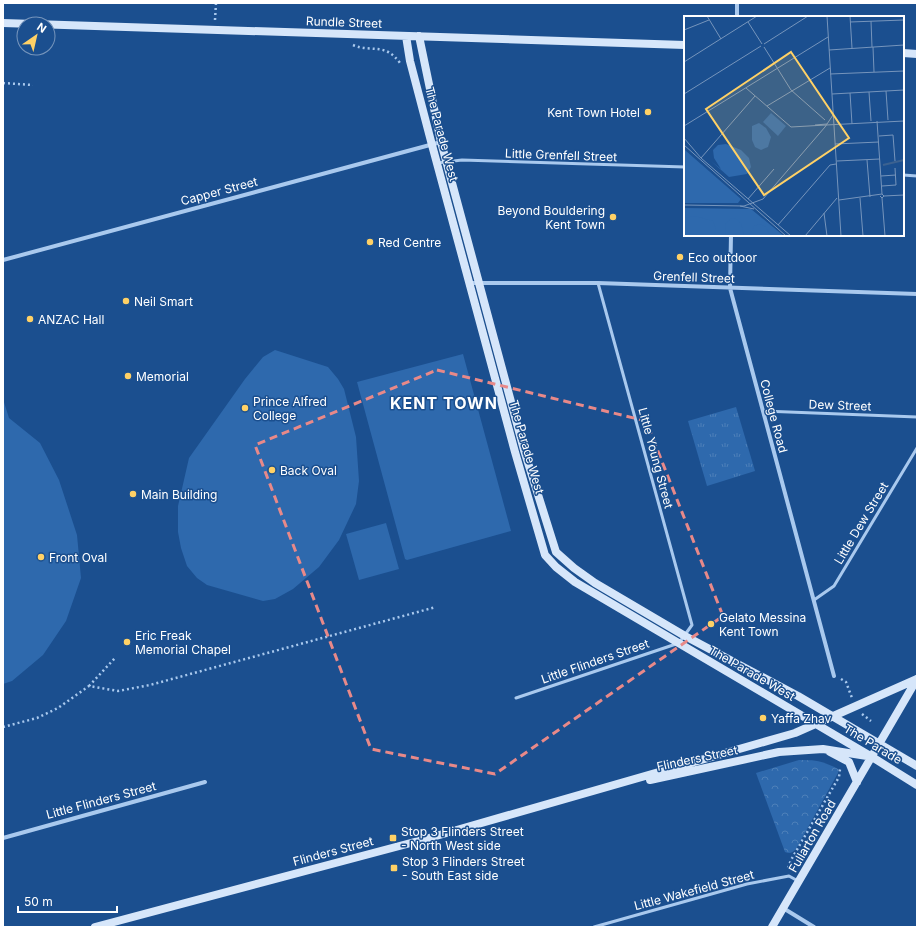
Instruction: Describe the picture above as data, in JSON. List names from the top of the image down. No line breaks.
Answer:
{"streets":{"street":["Rundle Street","The Parade West","Capper Street","Grenfell Street","College Road","Little Flinders Street","The Parade","Flinders Street","Fullarton Road"],"lane":["Little Grenfell Street","Dew Street","Little Young Street","Little Dew Street","Little Wakefield Street"]},"crossings":[["Rundle Street","The Parade West"],["The Parade West","Little Grenfell Street"],["The Parade West","Capper Street"],["The Parade West","Grenfell Street"],["The Parade West","Little Young Street"],["The Parade West","Little Flinders Street"],["The Parade West","The Parade"],["The Parade West","Flinders Street"],["Grenfell Street","College Road"],["Grenfell Street","Little Young Street"],["Dew Street","College Road"],["College Road","Little Dew Street"],["The Parade","Flinders Street"],["The Parade","Fullarton Road"],["Flinders Street","Fullarton Road"],["Fullarton Road","Little Wakefield Street"]],"districts":["KENT TOWN"],"places":{"other":["Kent Town Hotel","Beyond Bouldering Kent Town","Red Centre","Eco outdoor","Neil Smart","ANZAC Hall","Memorial","Prince Alfred College","Back Oval","Main Building","Front Oval","Gelato Messina Kent Town","Eric Freak Memorial Chapel","Yaffa Zhav"],"transit":["Stop 3 Flinders Street - North West side","Stop 3 Flinders Street - South East side"]},"scale_bar":"50 m","north":"top right"}
